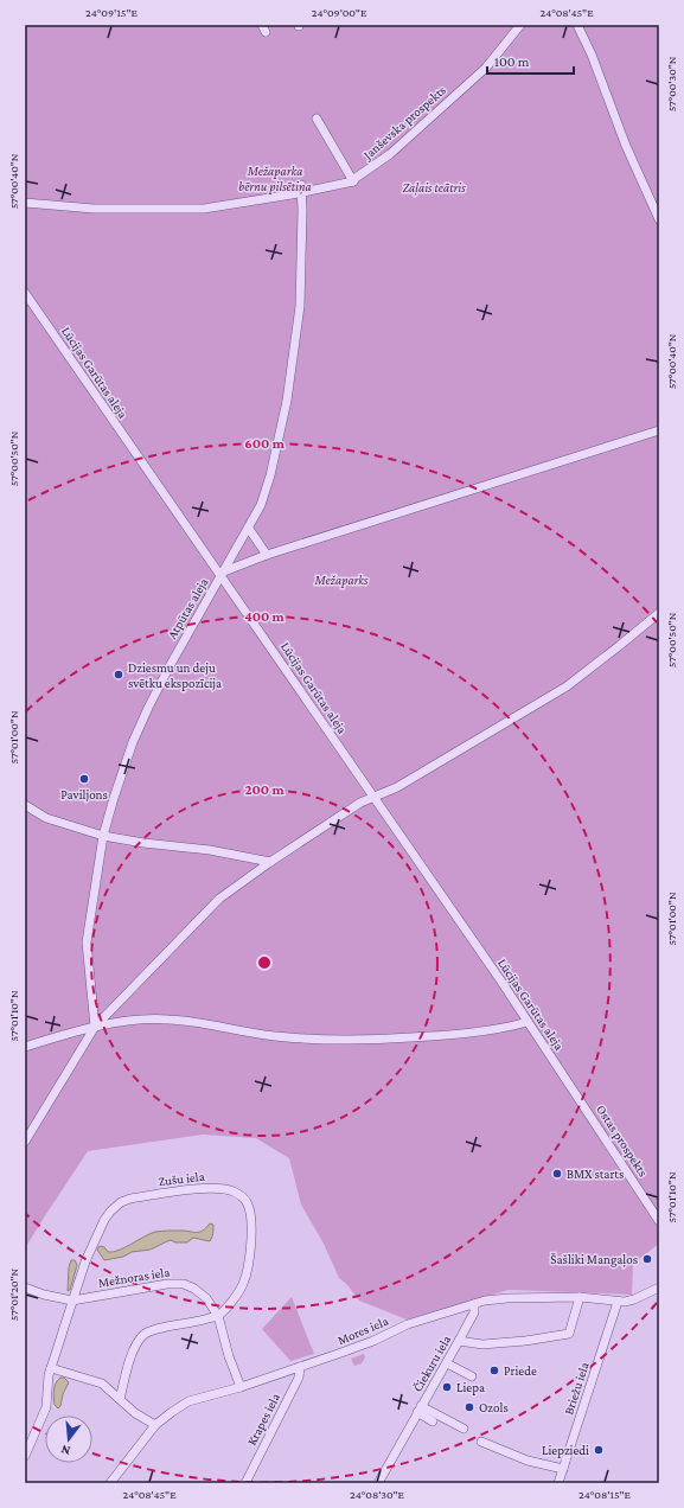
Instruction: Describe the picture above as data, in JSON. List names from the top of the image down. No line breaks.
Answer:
{"streets":{"street":["Janševska prospekts","Lūcijas Garūtas aleja","Atpūtas aleja","Ostas prospekts","Zušu iela","Mežnoras iela","Mores iela","Čiekuru iela","Briežu iela","Krapes iela"]},"crossings":[["Janševska prospekts","Atpūtas aleja"],["Lūcijas Garūtas aleja","Atpūtas aleja"],["Lūcijas Garūtas aleja","Ostas prospekts"],["Zušu iela","Mežnoras iela"],["Mežnoras iela","Mores iela"],["Mores iela","Čiekuru iela"],["Mores iela","Briežu iela"],["Mores iela","Krapes iela"]],"parks":["Mežaparka bērnu pilsētiņa","Zaļais teātris","Mežaparks"],"places":["Dziesmu un deju svētku ekspozīcija","Paviljons","BMX starts","Šašliki Mangaļos","Priede","Liepa","Ozols","Liepziedi"],"scale_bar":"100 m","north":"bottom","coordinates":["24°09'15\"E","24°09'00\"E","24°08'45\"E","57°00'30\"N","57°00'40\"N","57°00'50\"N","57°01'00\"N","57°01'10\"N","57°01'20\"N","24°08'30\"E","24°08'15\"E"],"rings":["600 m","400 m","200 m"]}
